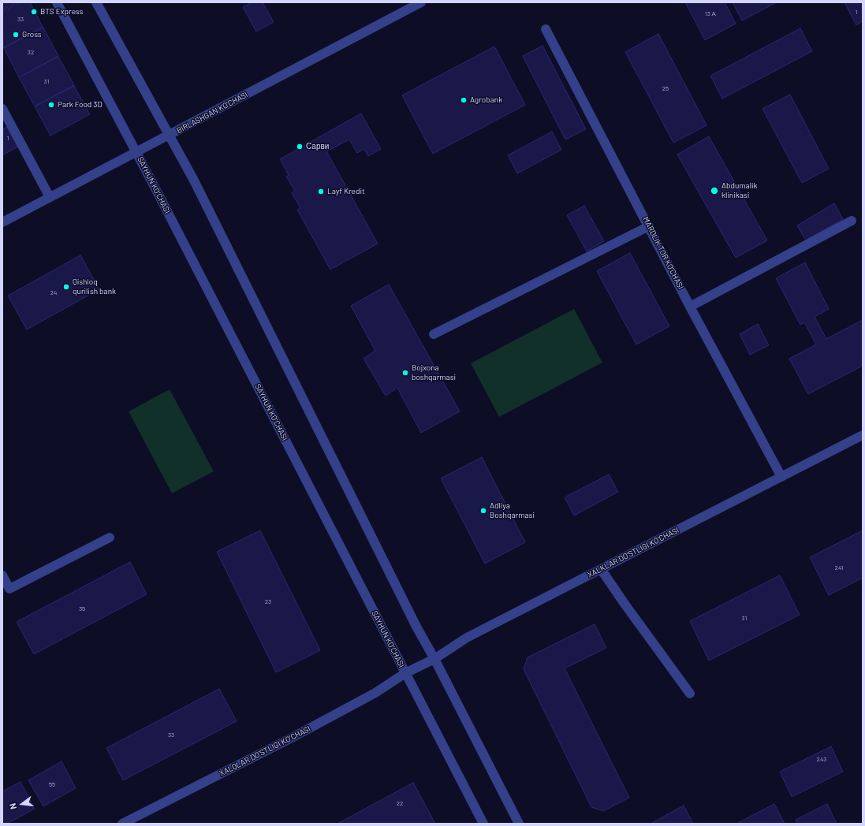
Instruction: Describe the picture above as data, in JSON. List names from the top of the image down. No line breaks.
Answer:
{"streets":{"street":["BIRLASHGAN KO'CHASI","SAYHUN KO'CHASI","MARDLIK TOR KO'CHASI","XALKLAR DO'STLIGI KO'CHASI","XALQLAR DO'STLIGI KO'CHASI"]},"crossings":[["BIRLASHGAN KO'CHASI","SAYHUN KO'CHASI"],["SAYHUN KO'CHASI","XALKLAR DO'STLIGI KO'CHASI"],["SAYHUN KO'CHASI","XALQLAR DO'STLIGI KO'CHASI"],["MARDLIK TOR KO'CHASI","XALKLAR DO'STLIGI KO'CHASI"],["XALKLAR DO'STLIGI KO'CHASI","XALQLAR DO'STLIGI KO'CHASI"]],"places":["BTS Express","Gross","Agrobank","Park Food 3D","Сарви","Abdumalik klinikasi","Layf Kredit","Qishloq qurilish bank","Bojxona boshqarmasi","Adliya Boshqarmasi"],"house_numbers":["1","13 А","33","32","31","25","1","24","241","23","35","31","33","243","55","22"],"north":"left"}
